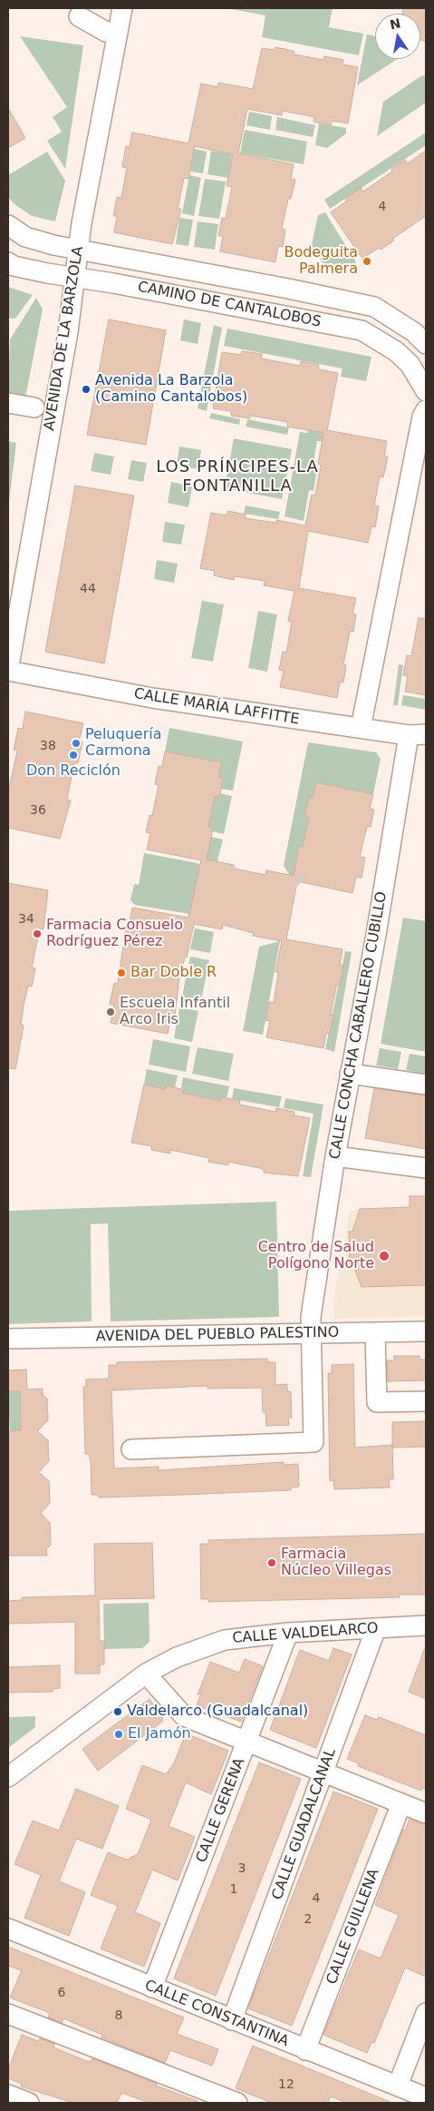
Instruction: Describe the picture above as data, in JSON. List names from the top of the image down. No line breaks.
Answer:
{"streets":{"street":["CAMINO DE CANTALOBOS","AVENIDA DE LA BARZOLA","CALLE MARÍA LAFFITTE","CALLE CONCHA CABALLERO CUBILLO","AVENIDA DEL PUEBLO PALESTINO","CALLE VALDELARCO","CALLE GERENA","CALLE GUADALCANAL","CALLE GUILLENA","CALLE CONSTANTINA"]},"crossings":[["CAMINO DE CANTALOBOS","AVENIDA DE LA BARZOLA"],["AVENIDA DE LA BARZOLA","CALLE MARÍA LAFFITTE"],["CALLE MARÍA LAFFITTE","CALLE CONCHA CABALLERO CUBILLO"],["CALLE CONCHA CABALLERO CUBILLO","AVENIDA DEL PUEBLO PALESTINO"],["CALLE VALDELARCO","CALLE GERENA"],["CALLE VALDELARCO","CALLE GUADALCANAL"],["CALLE GERENA","CALLE CONSTANTINA"],["CALLE GUADALCANAL","CALLE CONSTANTINA"],["CALLE GUILLENA","CALLE CONSTANTINA"]],"districts":["LOS PRÍNCIPES-LA FONTANILLA"],"places":["Bodeguita Palmera","Avenida La Barzola (Camino Cantalobos)","Peluquería Carmona","Don Reciclón","Farmacia Consuelo Rodríguez Pérez","Bar Doble R","Escuela Infantil Arco Iris","Centro de Salud Polígono Norte","Farmacia Núcleo Villegas","Valdelarco (Guadalcanal)","El Jamón"],"house_numbers":["4","44","38","36","34","3","1","4","2","6","8","12"],"north":"top"}
